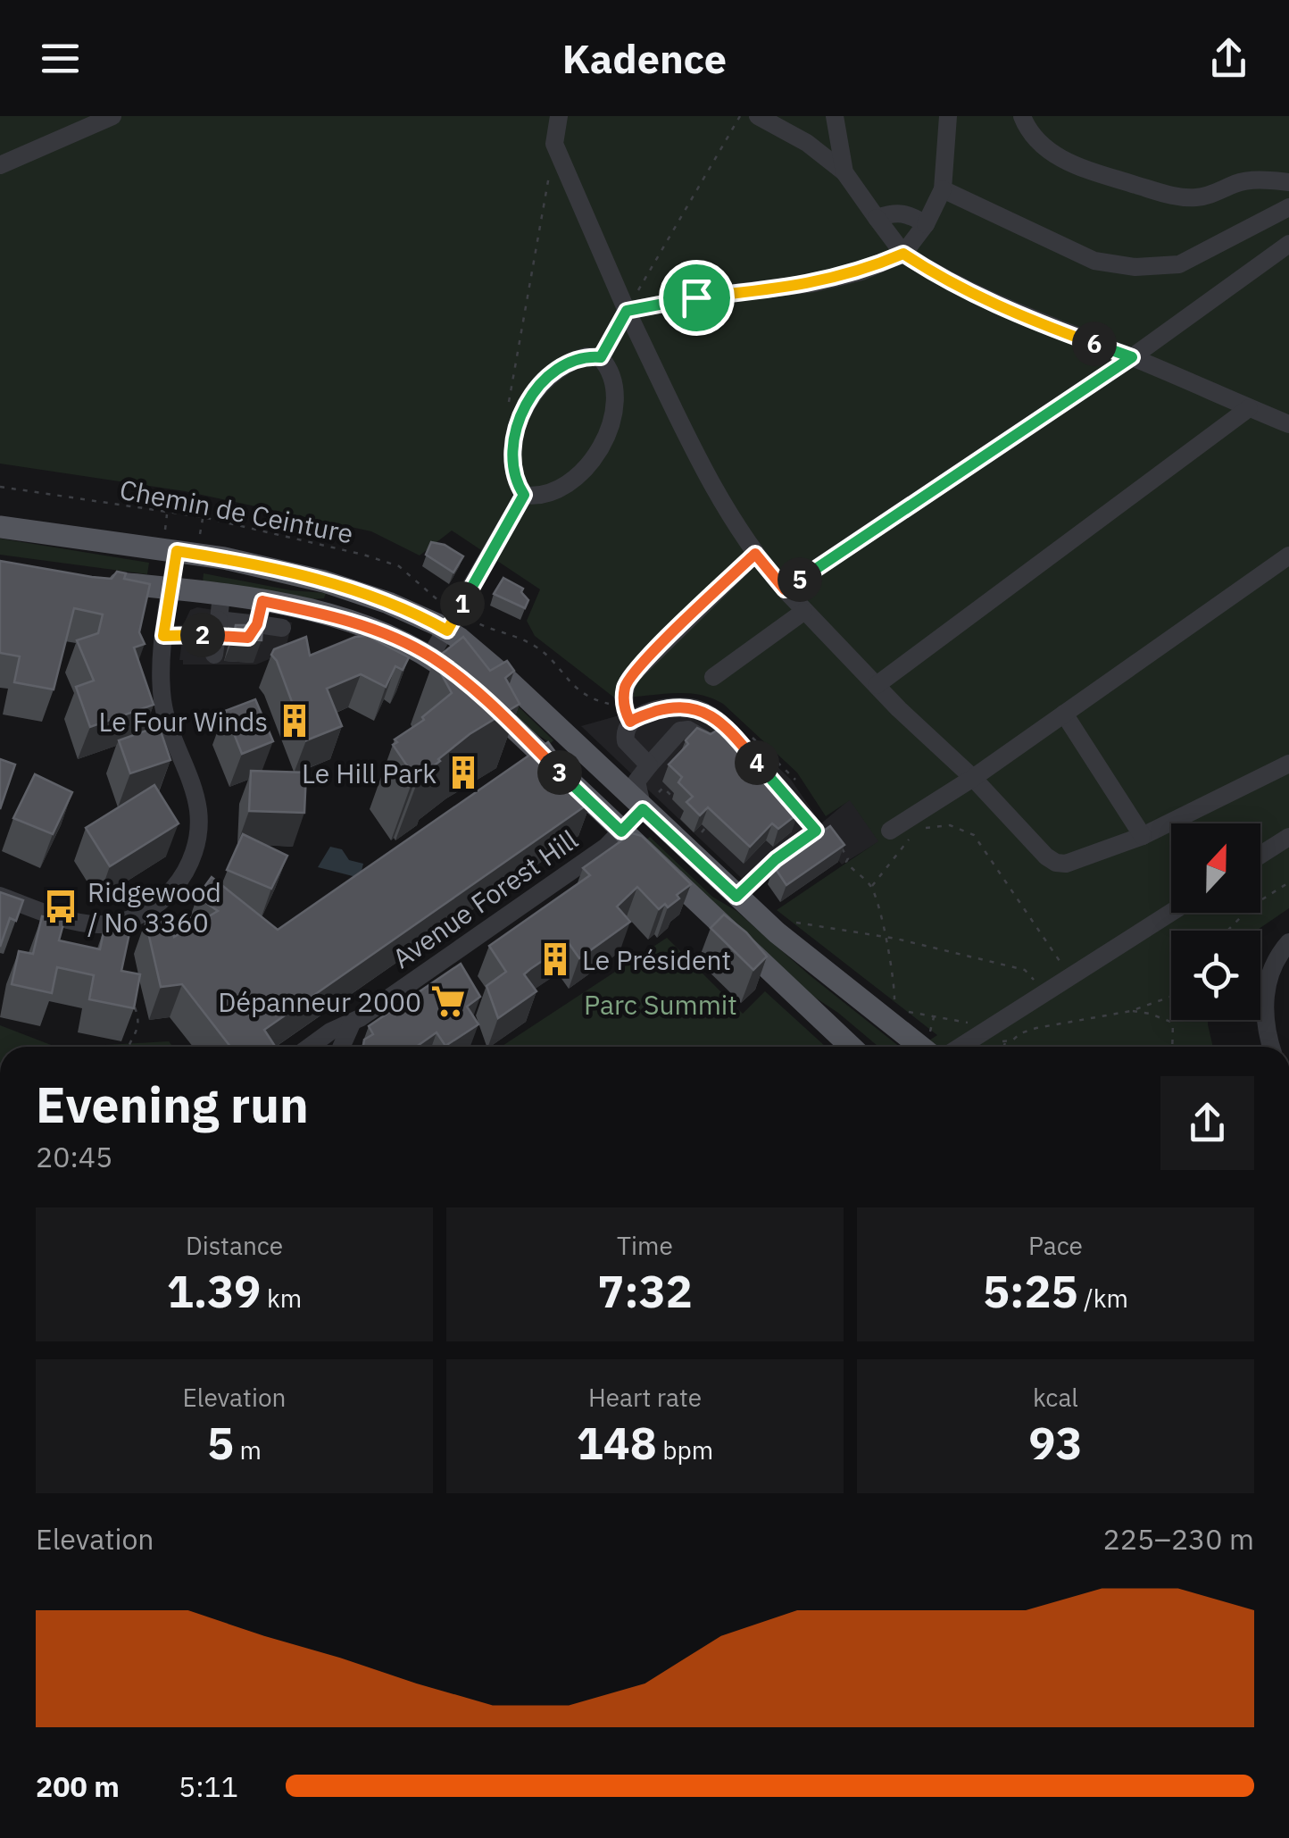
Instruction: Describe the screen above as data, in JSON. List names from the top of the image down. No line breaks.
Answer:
{"streets":{"street":["Avenue Forest Hill"],"path":["Chemin de Ceinture"]},"parks":["Parc Summit"],"places":{"building":["Le Four Winds","Le Hill Park","Le Président"],"bus stop":["Ridgewood / No 3360"],"supermarket":["Dépanneur 2000"]},"north":"top","page":{"header":"Kadence","pins":["6","5","1","2","4","3"],"heading":["Evening run","20:45"],"stats":[["Distance","1.39 km"],["Time","7:32"],["Pace","5:25 /km"],["Elevation","5 m"],["Heart rate","148 bpm"],["kcal","93"]],"chart":["Elevation","225–230 m"],"list":[{"name":"200 m","note":"5:11"}]}}
